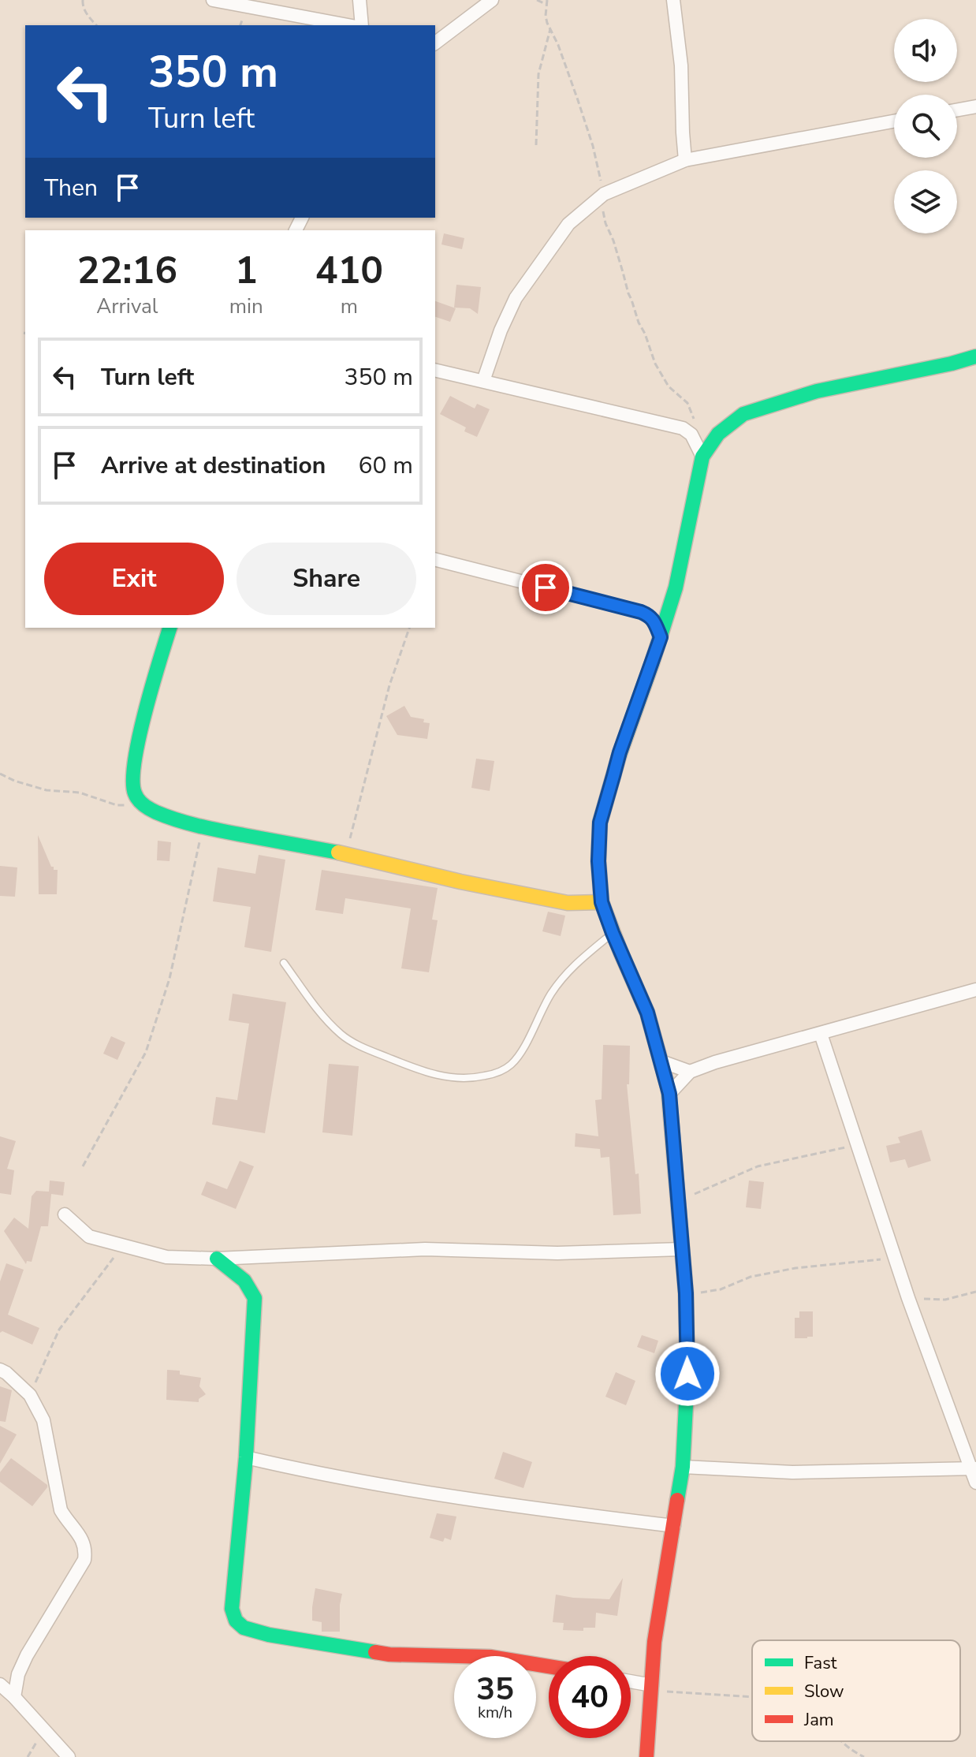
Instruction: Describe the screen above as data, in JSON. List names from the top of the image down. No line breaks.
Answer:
{"legend":["Fast","Slow","Jam"],"page":{"turn":["350 m","Turn left"],"then":"Then","eta":["22:16","Arrival","1","min","410","m"],"list":[{"name":"Turn left","value":"350 m"},{"name":"Arrive at destination","value":"60 m"}],"buttons":["Exit","Share"],"speed":"35 km/h","limit":"40"}}
